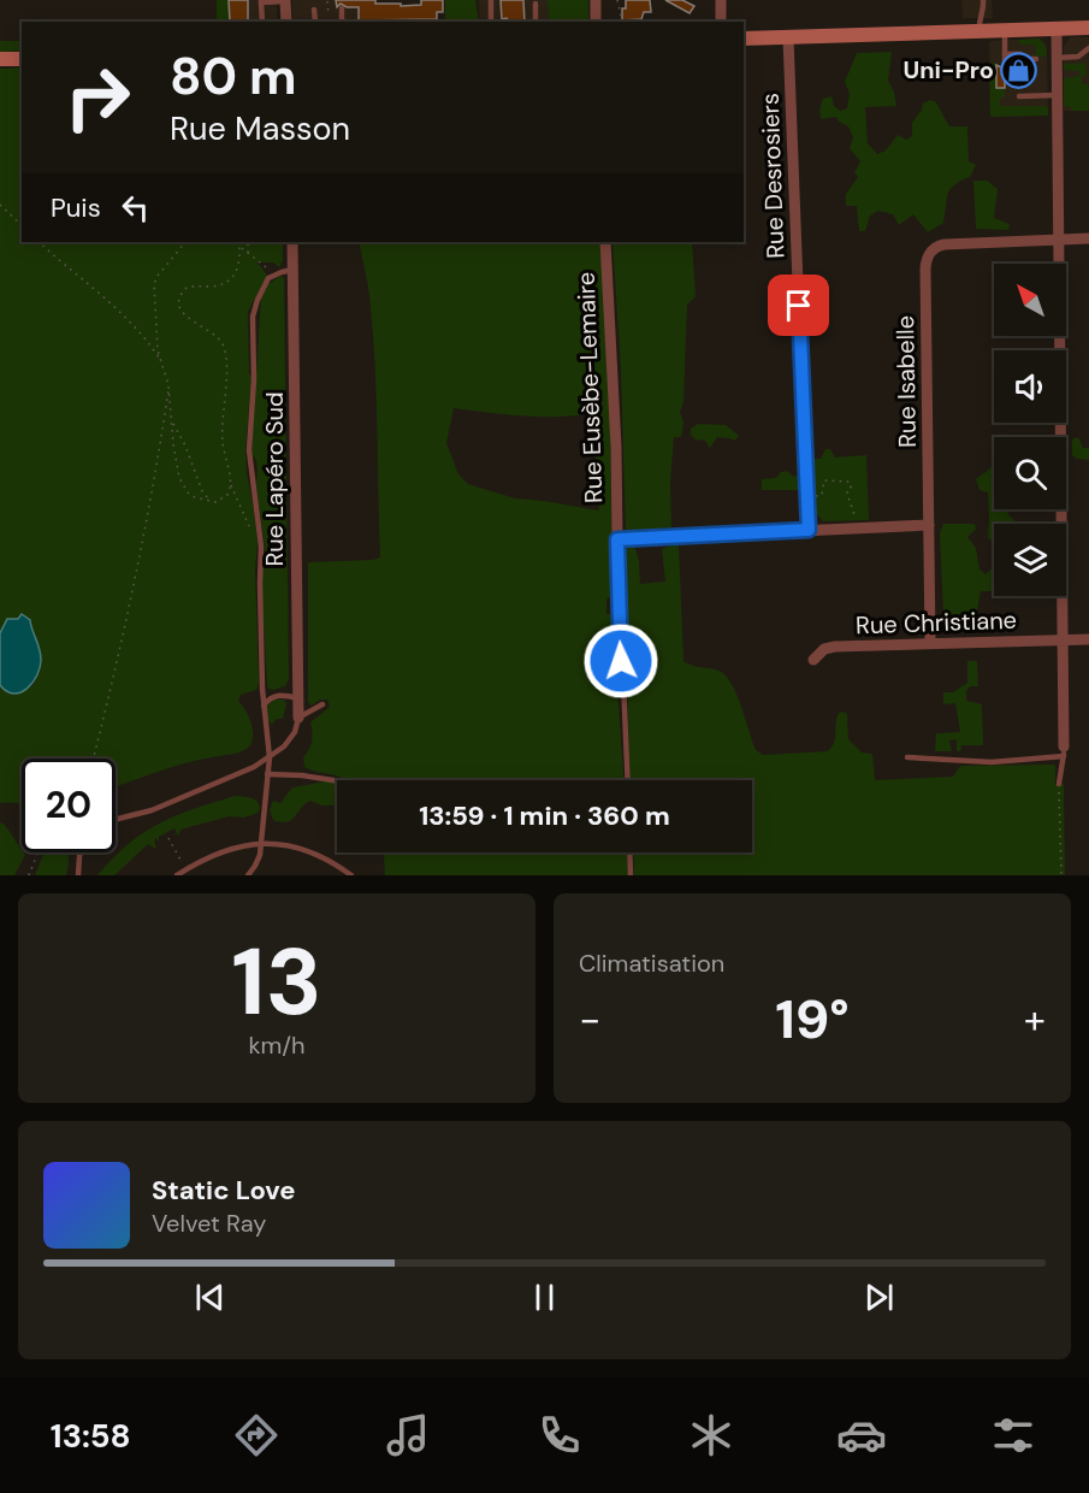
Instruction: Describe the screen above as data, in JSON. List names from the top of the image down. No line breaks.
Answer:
{"streets":{"street":["Rue Desrosiers","Rue Isabelle","Rue Eusèbe-Lemaire","Rue Lapéro Sud","Rue Christiane"]},"crossings":[["Rue Isabelle","Rue Christiane"]],"places":{"shop":["Uni-Pro"]},"north":"top left","page":{"turn":["80 m","Rue Masson"],"then":"Puis","limit":"20","trip":"13:59 · 1 min · 360 m","tile":[["13","km/h"],"Climatisation"],"heat":["−","19°","+"],"song":["Static Love","Velvet Ray"],"tabs":"13:58"}}
